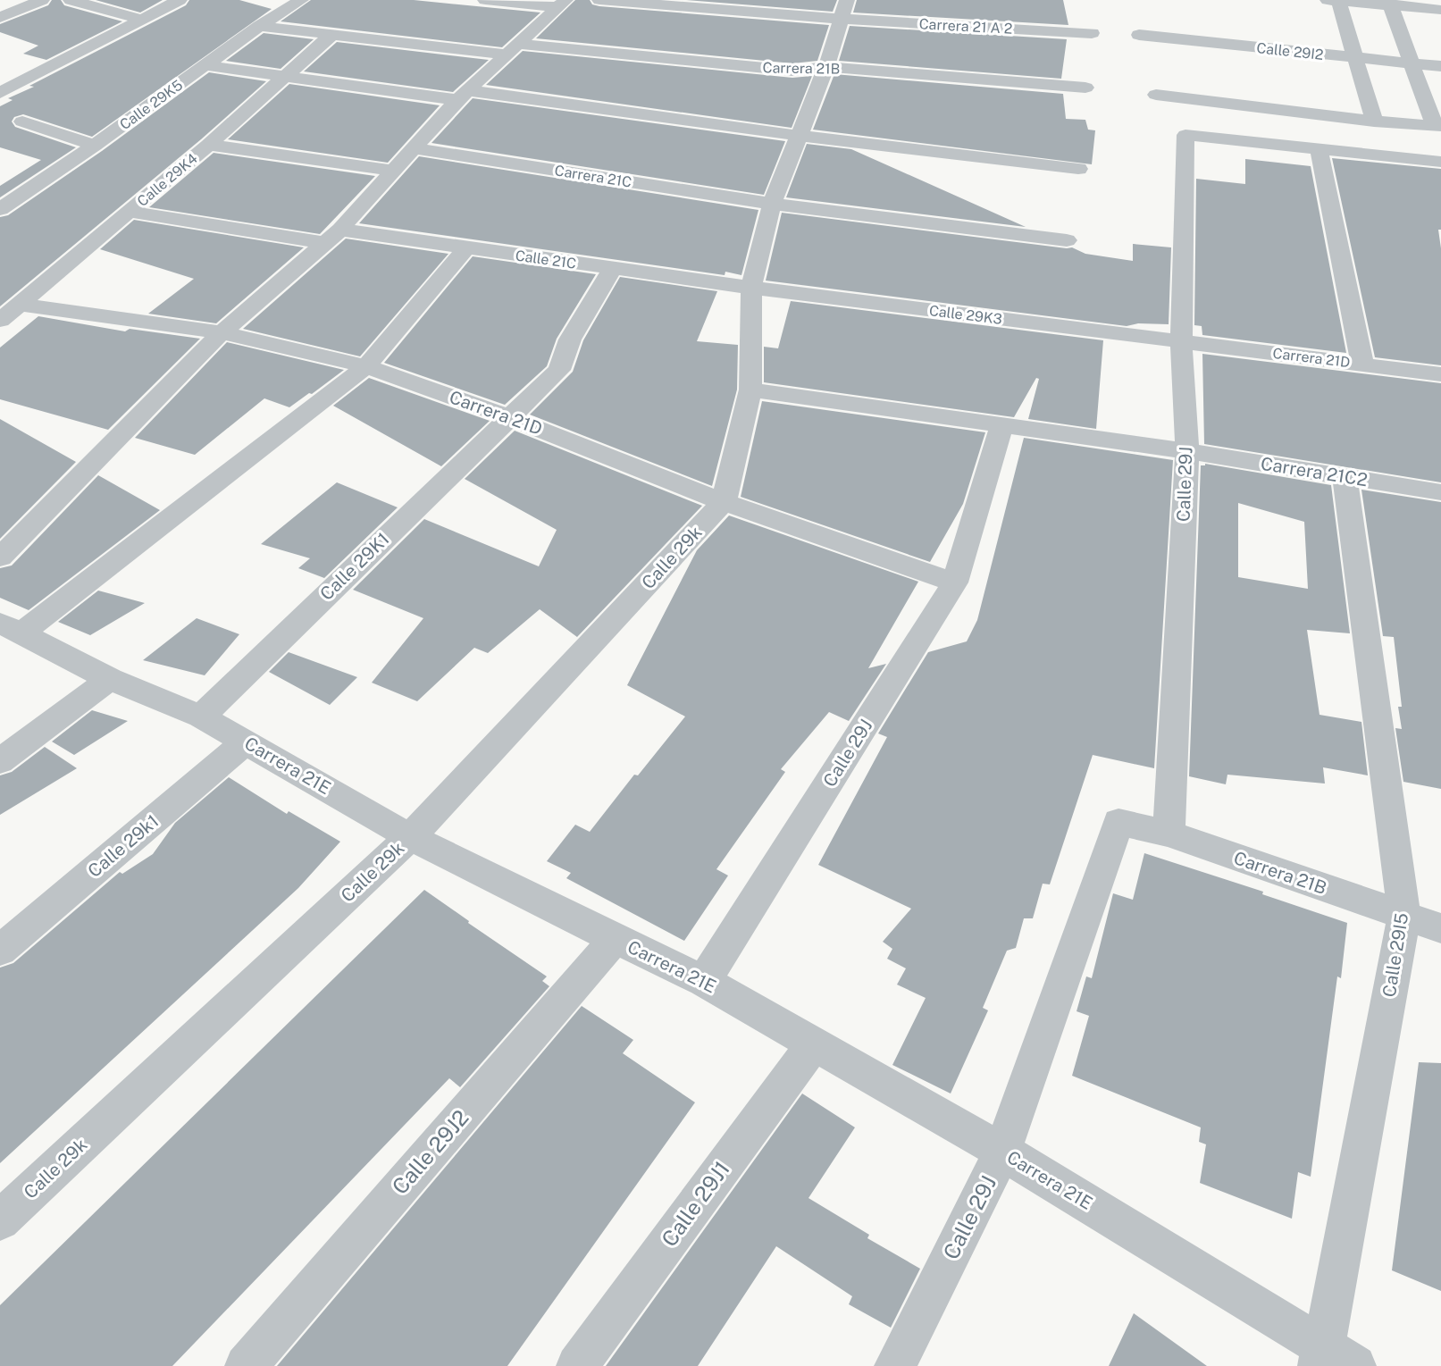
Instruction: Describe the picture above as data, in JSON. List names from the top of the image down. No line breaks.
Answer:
{"streets":{"street":["Carrera 21 A 2","Calle 29I2","Carrera 21B","Calle 29K5","Carrera 21C","Calle 29K4","Calle 21C","Calle 29K3","Carrera 21D","Carrera 21C2","Calle 29J","Calle 29k","Calle 29K1","Carrera 21E","Calle 29k1","Calle 29I5","Calle 29J2","Calle 29J1"]},"crossings":[["Carrera 21B","Calle 29K5"],["Carrera 21B","Calle 29K4"],["Carrera 21B","Calle 29J"],["Carrera 21B","Calle 29I5"],["Calle 29K4","Calle 21C"],["Calle 29K4","Carrera 21D"],["Calle 21C","Calle 29K3"],["Calle 21C","Calle 29K1"],["Calle 29K3","Carrera 21D"],["Calle 29K3","Calle 29J"],["Carrera 21D","Calle 29J"],["Carrera 21D","Calle 29k"],["Carrera 21D","Calle 29K1"],["Carrera 21C2","Calle 29J"],["Carrera 21C2","Calle 29I5"],["Calle 29J","Carrera 21E"],["Calle 29k","Carrera 21E"],["Calle 29K1","Carrera 21E"],["Carrera 21E","Calle 29k1"],["Carrera 21E","Calle 29I5"],["Carrera 21E","Calle 29J2"],["Carrera 21E","Calle 29J1"]]}
